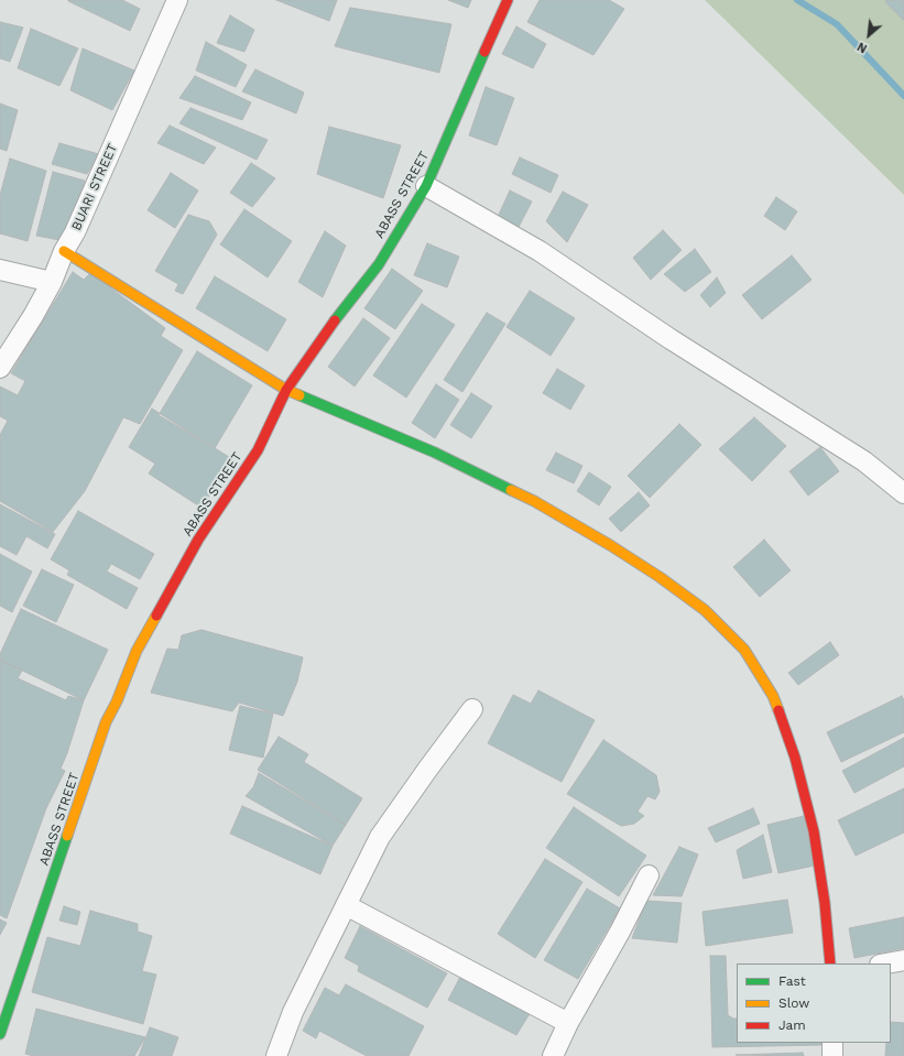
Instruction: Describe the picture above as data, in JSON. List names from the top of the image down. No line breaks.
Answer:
{"streets":{"street":["BUARI STREET","ABASS STREET"]},"legend":["Fast","Slow","Jam"],"north":"bottom left"}
